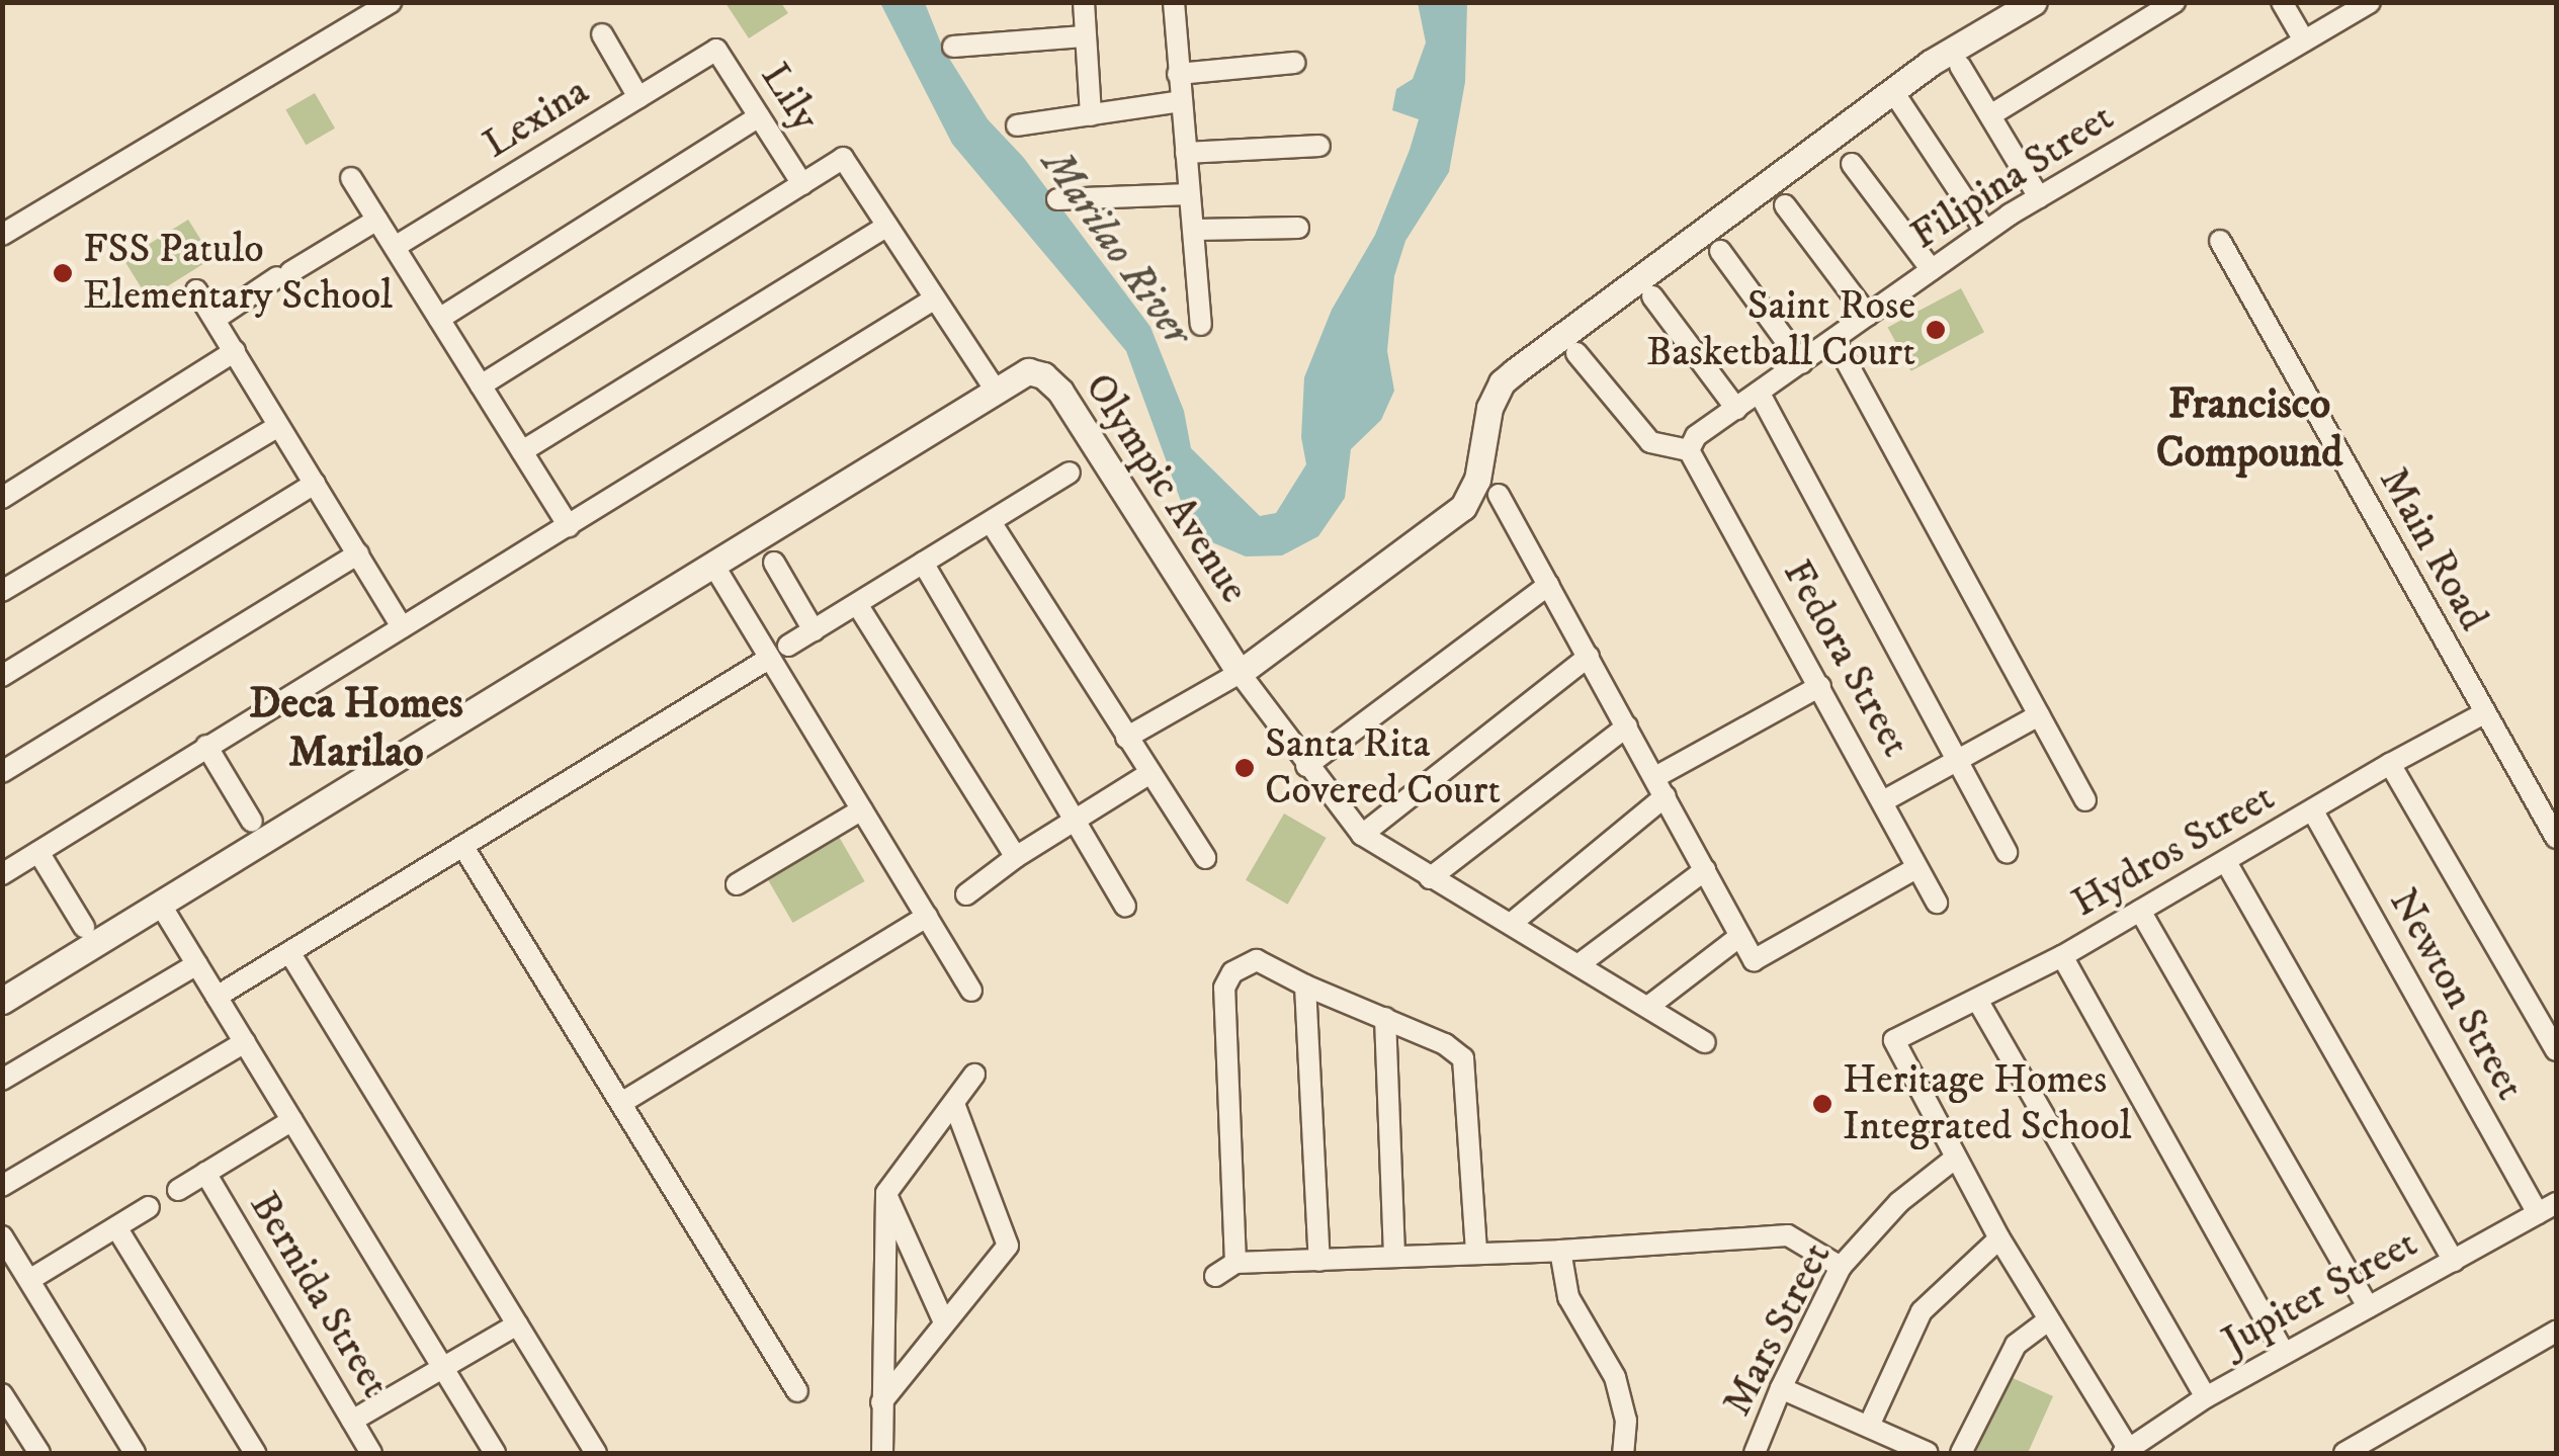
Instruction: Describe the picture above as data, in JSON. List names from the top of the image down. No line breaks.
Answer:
{"streets":{"street":["Lily","Lexina","Filipina Street","Olympic Avenue","Main Road","Fedora Street","Hydros Street","Newton Street","Jupiter Street","Bernida Street","Mars Street"]},"crossings":[["Lily","Lexina"],["Filipina Street","Fedora Street"],["Main Road","Hydros Street"],["Hydros Street","Newton Street"],["Hydros Street","Mars Street"],["Newton Street","Jupiter Street"]],"districts":["Francisco Compound","Deca Homes Marilao"],"water":["Marilao River"],"places":["FSS Patulo Elementary School","Saint Rose Basketball Court","Santa Rita Covered Court","Heritage Homes Integrated School"]}
